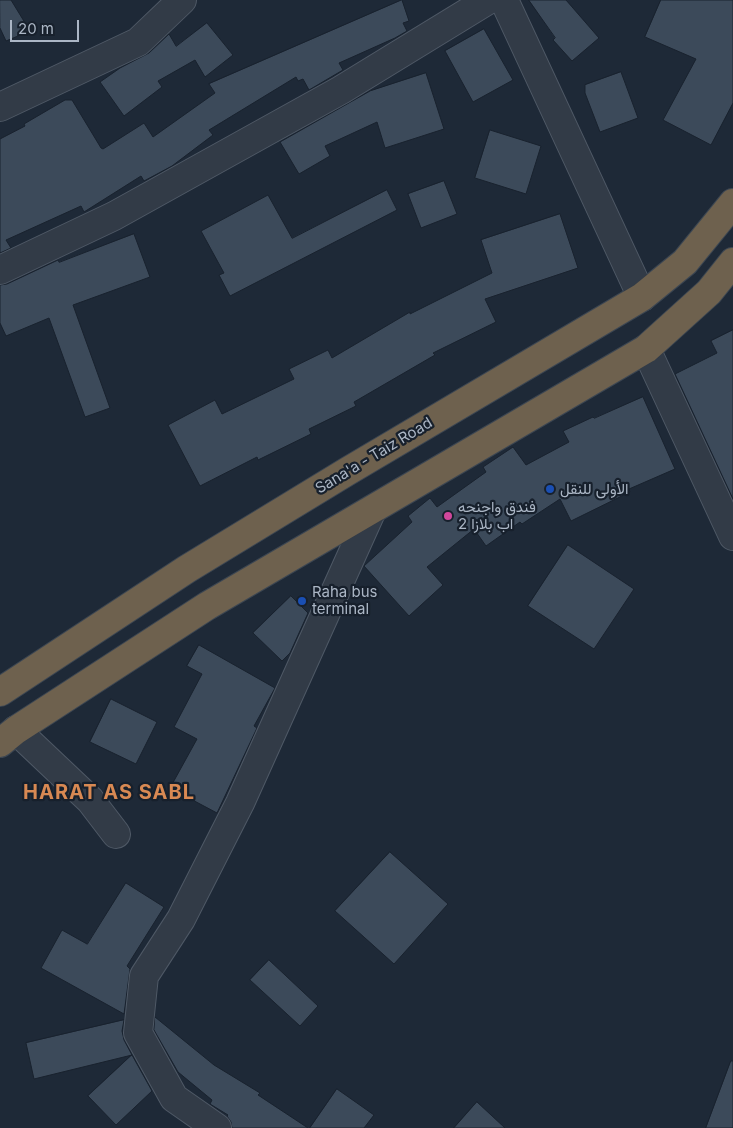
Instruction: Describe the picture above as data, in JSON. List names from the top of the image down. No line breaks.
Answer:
{"streets":{"highway":["Sana'a - Taiz Road"]},"districts":["HARAT AS SABL"],"places":["الأولى للنقل","فندق واجنحه اب بلازا 2","Raha bus terminal"],"scale_bar":"20 m"}
